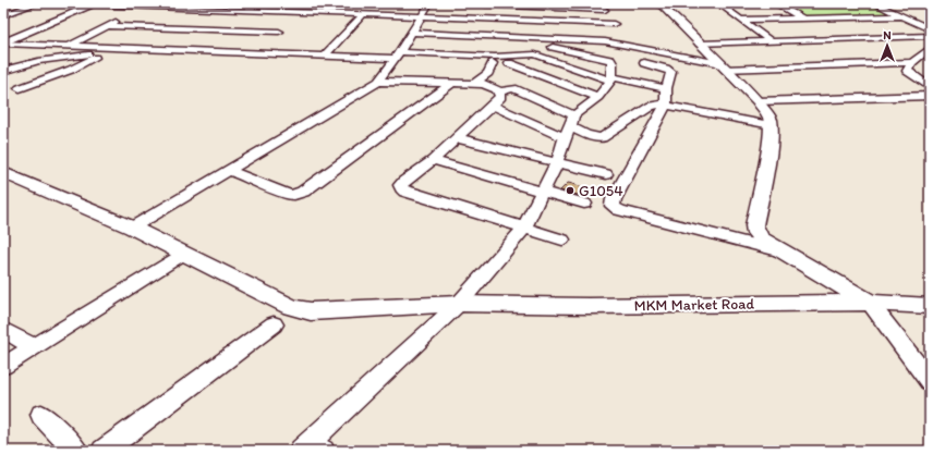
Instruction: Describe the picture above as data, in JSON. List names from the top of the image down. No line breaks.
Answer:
{"streets":{"street":["MKM Market Road"]},"places":["G1054"],"north":"top"}
